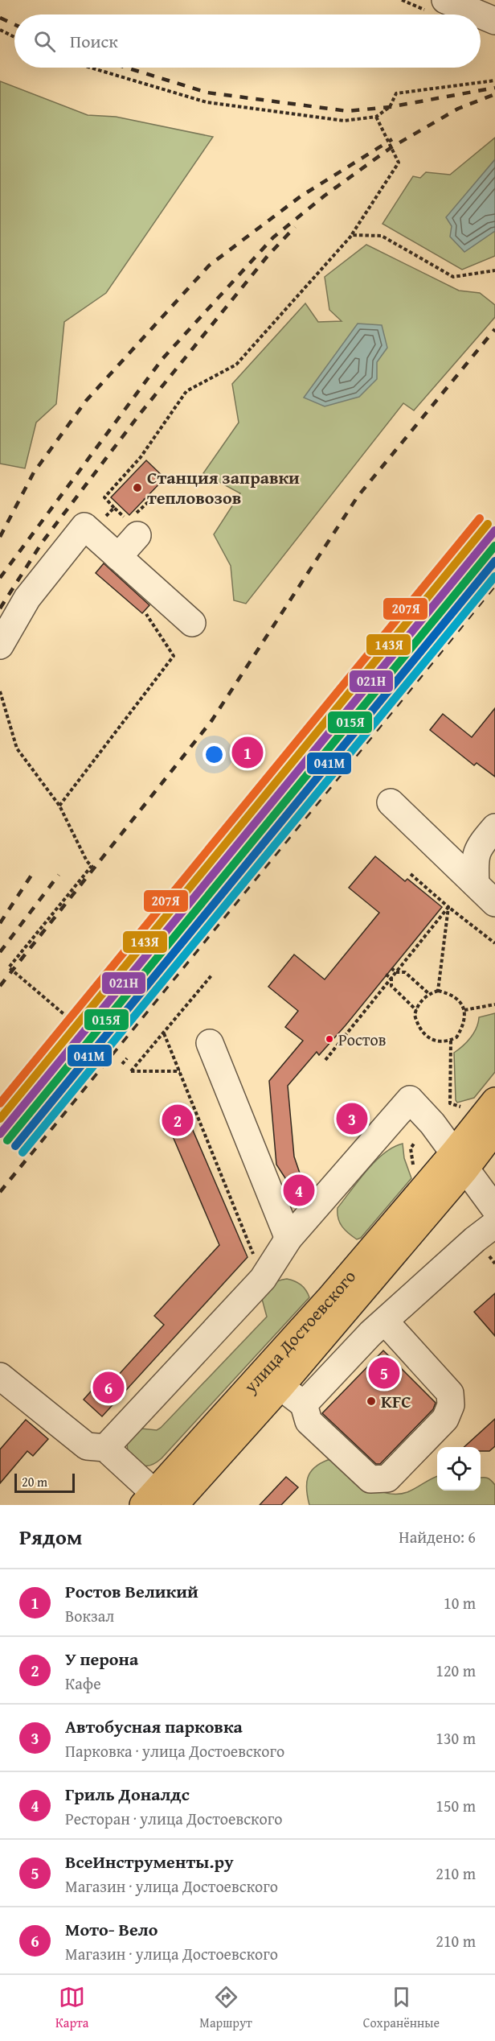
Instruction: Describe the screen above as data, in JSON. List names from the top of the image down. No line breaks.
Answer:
{"streets":{"highway":["улица Достоевского"]},"places":["Станция заправки тепловозов","Ростов","KFC"],"lines":["transit line 207Я","transit line 143Я","transit line 021Н","transit line 015Я","transit line 041М"],"scale_bar":"20 m","page":{"search":"Поиск","pins":["1","3","2","4","5","6"],"scale":"20 m","heading":["Рядом","Найдено: 6"],"list":[{"mark":"1","name":"Ростов Великий","note":"Вокзал","value":"10 m"},{"mark":"2","name":"У перона","note":"Кафе","value":"120 m"},{"mark":"3","name":"Автобусная парковка","note":"Парковка · улица Достоевского","value":"130 m"},{"mark":"4","name":"Гриль Доналдс","note":"Ресторан · улица Достоевского","value":"150 m"},{"mark":"5","name":"ВсеИнструменты.ру","note":"Магазин · улица Достоевского","value":"210 m"},{"mark":"6","name":"Мото- Вело","note":"Магазин · улица Достоевского","value":"210 m"}],"nav":["Карта","Маршрут","Сохранённые"]}}
